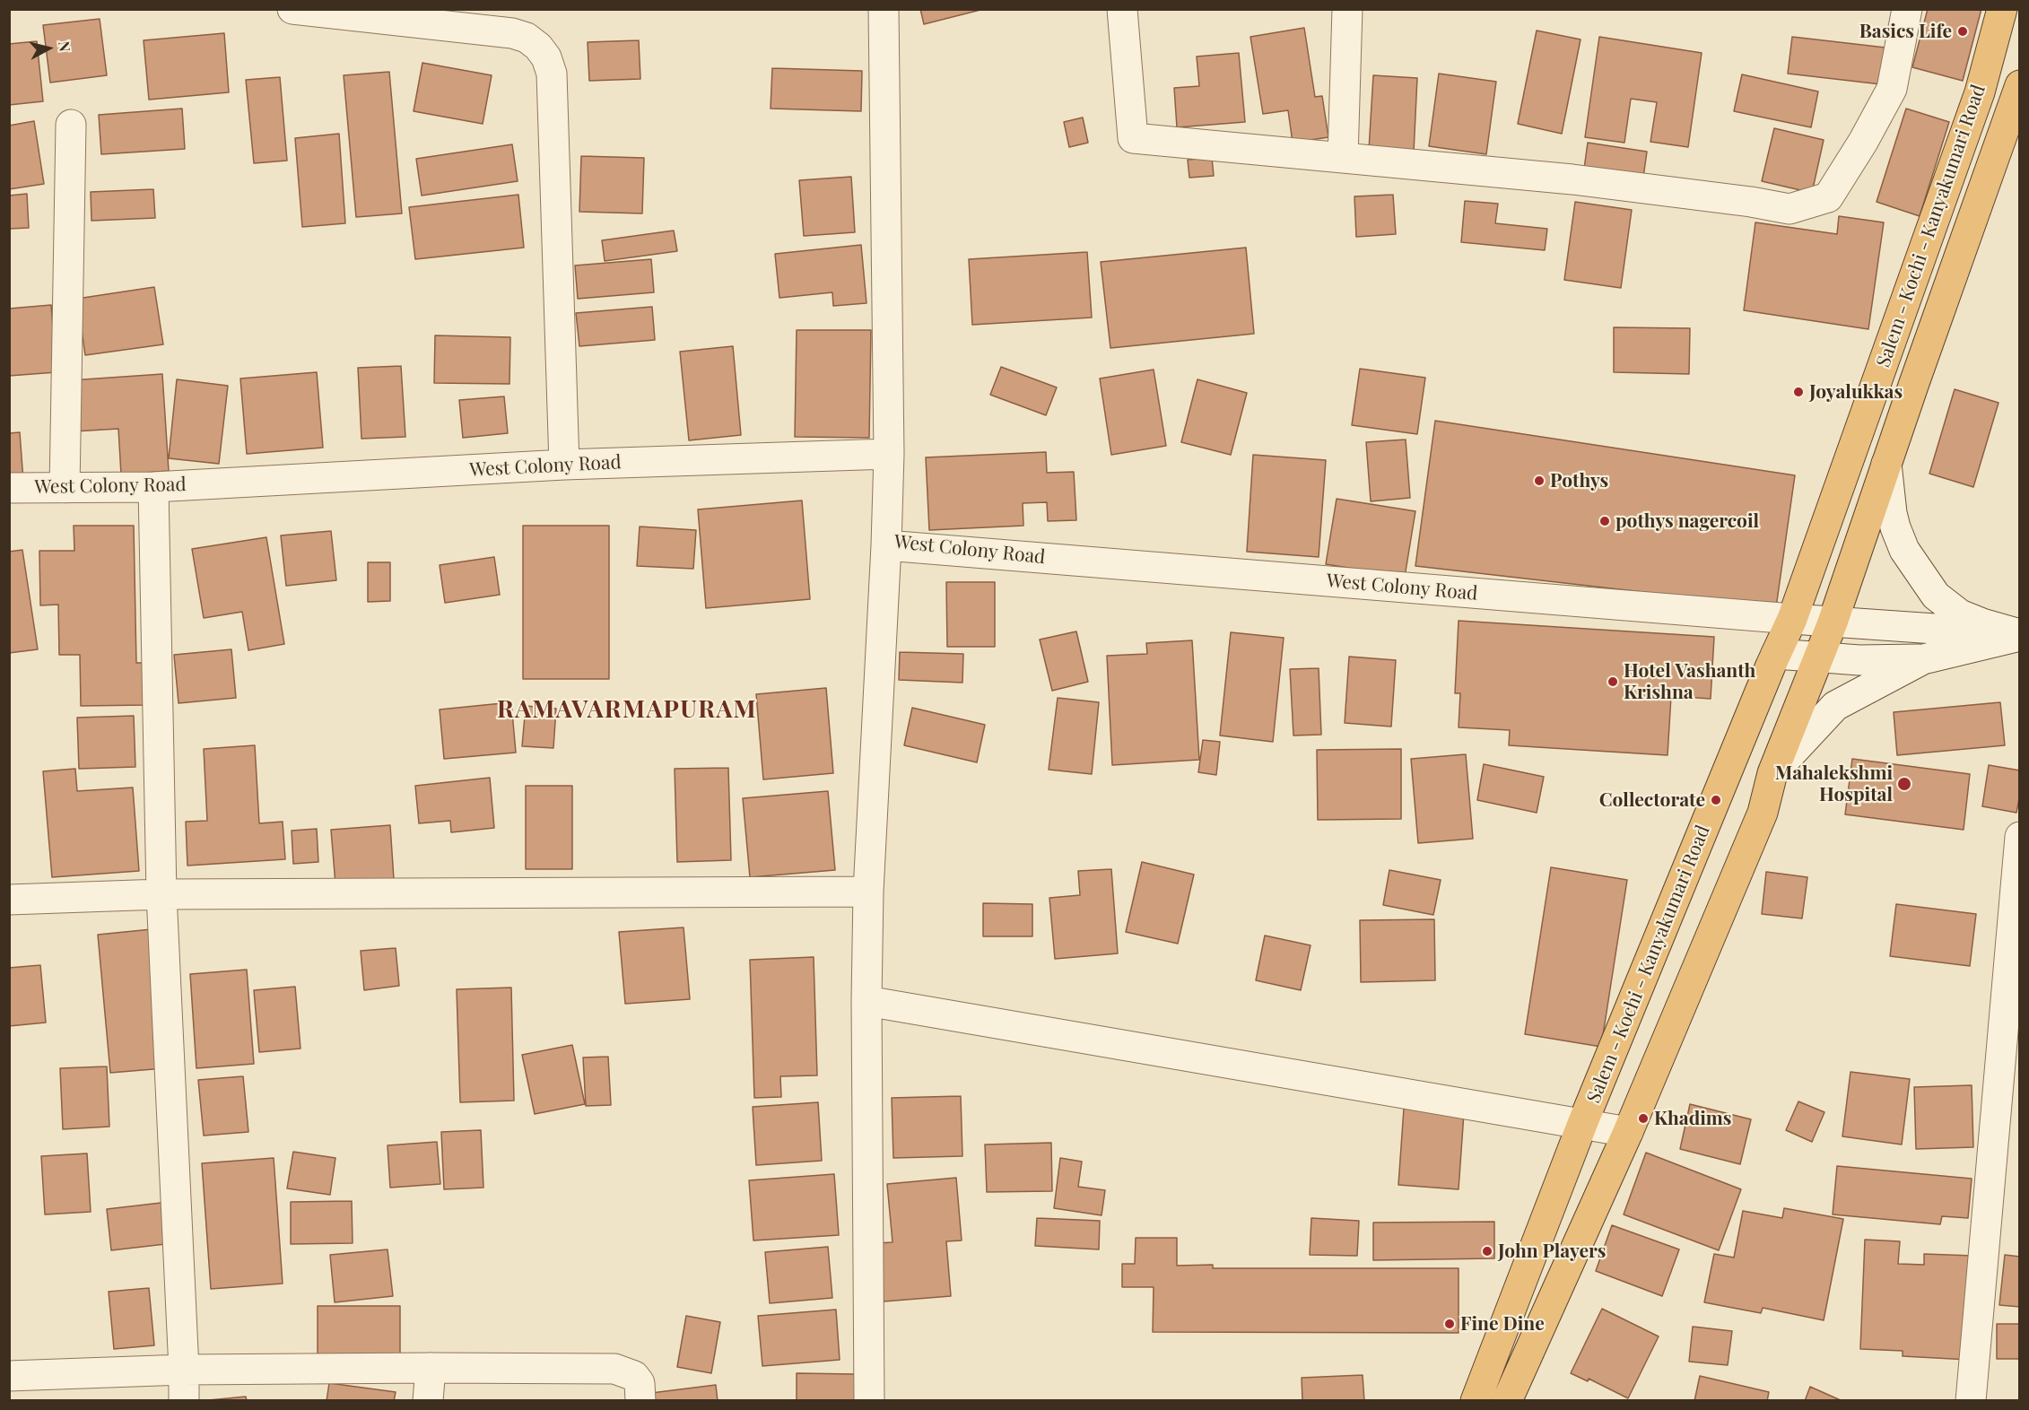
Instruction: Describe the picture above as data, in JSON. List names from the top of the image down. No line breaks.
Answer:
{"streets":{"highway":["Salem - Kochi - Kanyakumari Road"],"street":["West Colony Road"]},"crossings":[["Salem - Kochi - Kanyakumari Road","West Colony Road"]],"districts":["RAMAVARMAPURAM"],"places":["Basics Life","Joyalukkas","Pothys","pothys nagercoil","Hotel Vashanth Krishna","Mahalekshmi Hospital","Collectorate","Khadims","John Players","Fine Dine"],"north":"right"}
